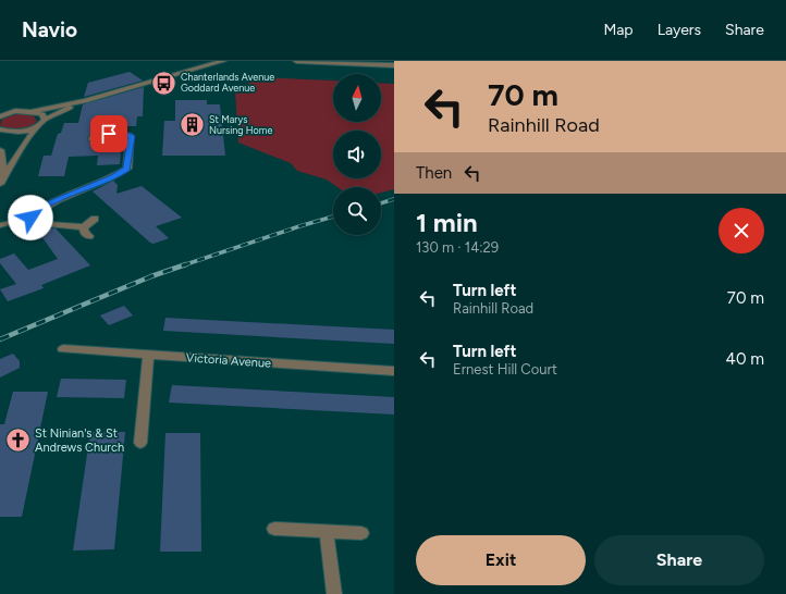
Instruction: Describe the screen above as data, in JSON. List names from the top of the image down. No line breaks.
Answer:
{"streets":{"street":["Victoria Avenue"]},"places":{"bus stop":["Chanterlands Avenue Goddard Avenue"],"building":["St Marys Nursing Home"],"church":["St Ninian's & St Andrews Church"]},"north":"top","page":{"header":"Navio","nav":["Map","Layers","Share"],"turn":["70 m","Rainhill Road"],"then":"Then","heading":["1 min","130 m · 14:29"],"list":[{"name":"Turn left","note":"Rainhill Road","value":"70 m"},{"name":"Turn left","note":"Ernest Hill Court","value":"40 m"}],"buttons":["Exit","Share"]}}
